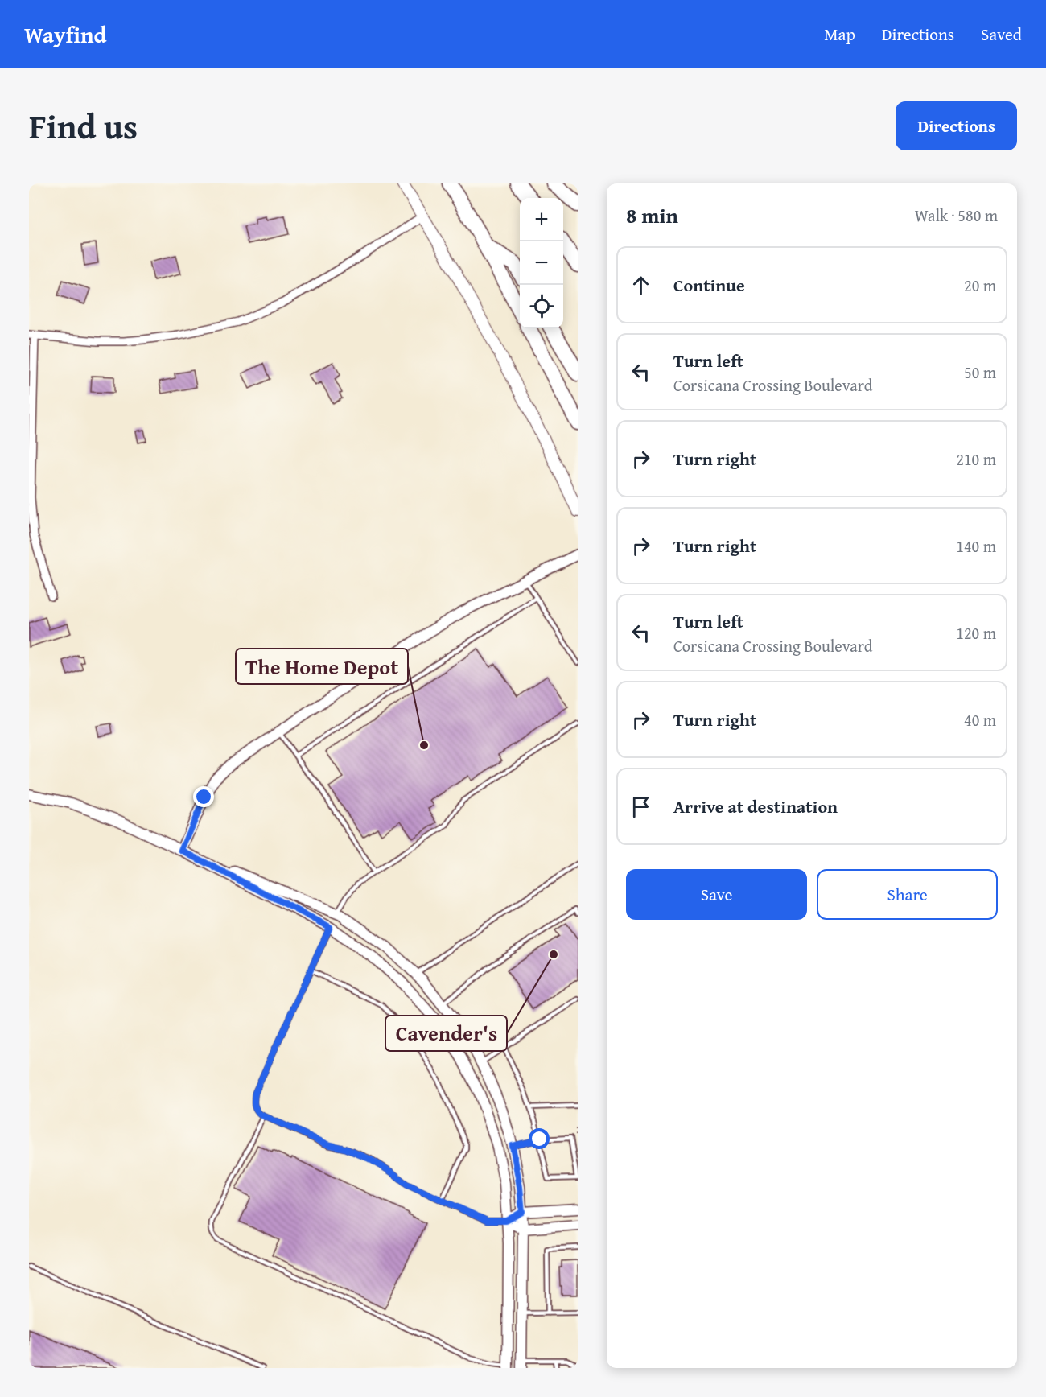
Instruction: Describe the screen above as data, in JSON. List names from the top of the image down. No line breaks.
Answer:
{"places":["The Home Depot","Cavender's"],"page":{"header":"Wayfind","nav":["Map","Directions","Saved"],"title":"Find us","buttons":["Directions",["Save","Share"]],"heading":["8 min","Walk · 580 m"],"map_buttons":["+","−"],"list":[["Continue","20 m"],["Turn left","Corsicana Crossing Boulevard","50 m"],["Turn right","210 m"],["Turn right","140 m"],["Turn left","Corsicana Crossing Boulevard","120 m"],["Turn right","40 m"],"Arrive at destination"]}}
